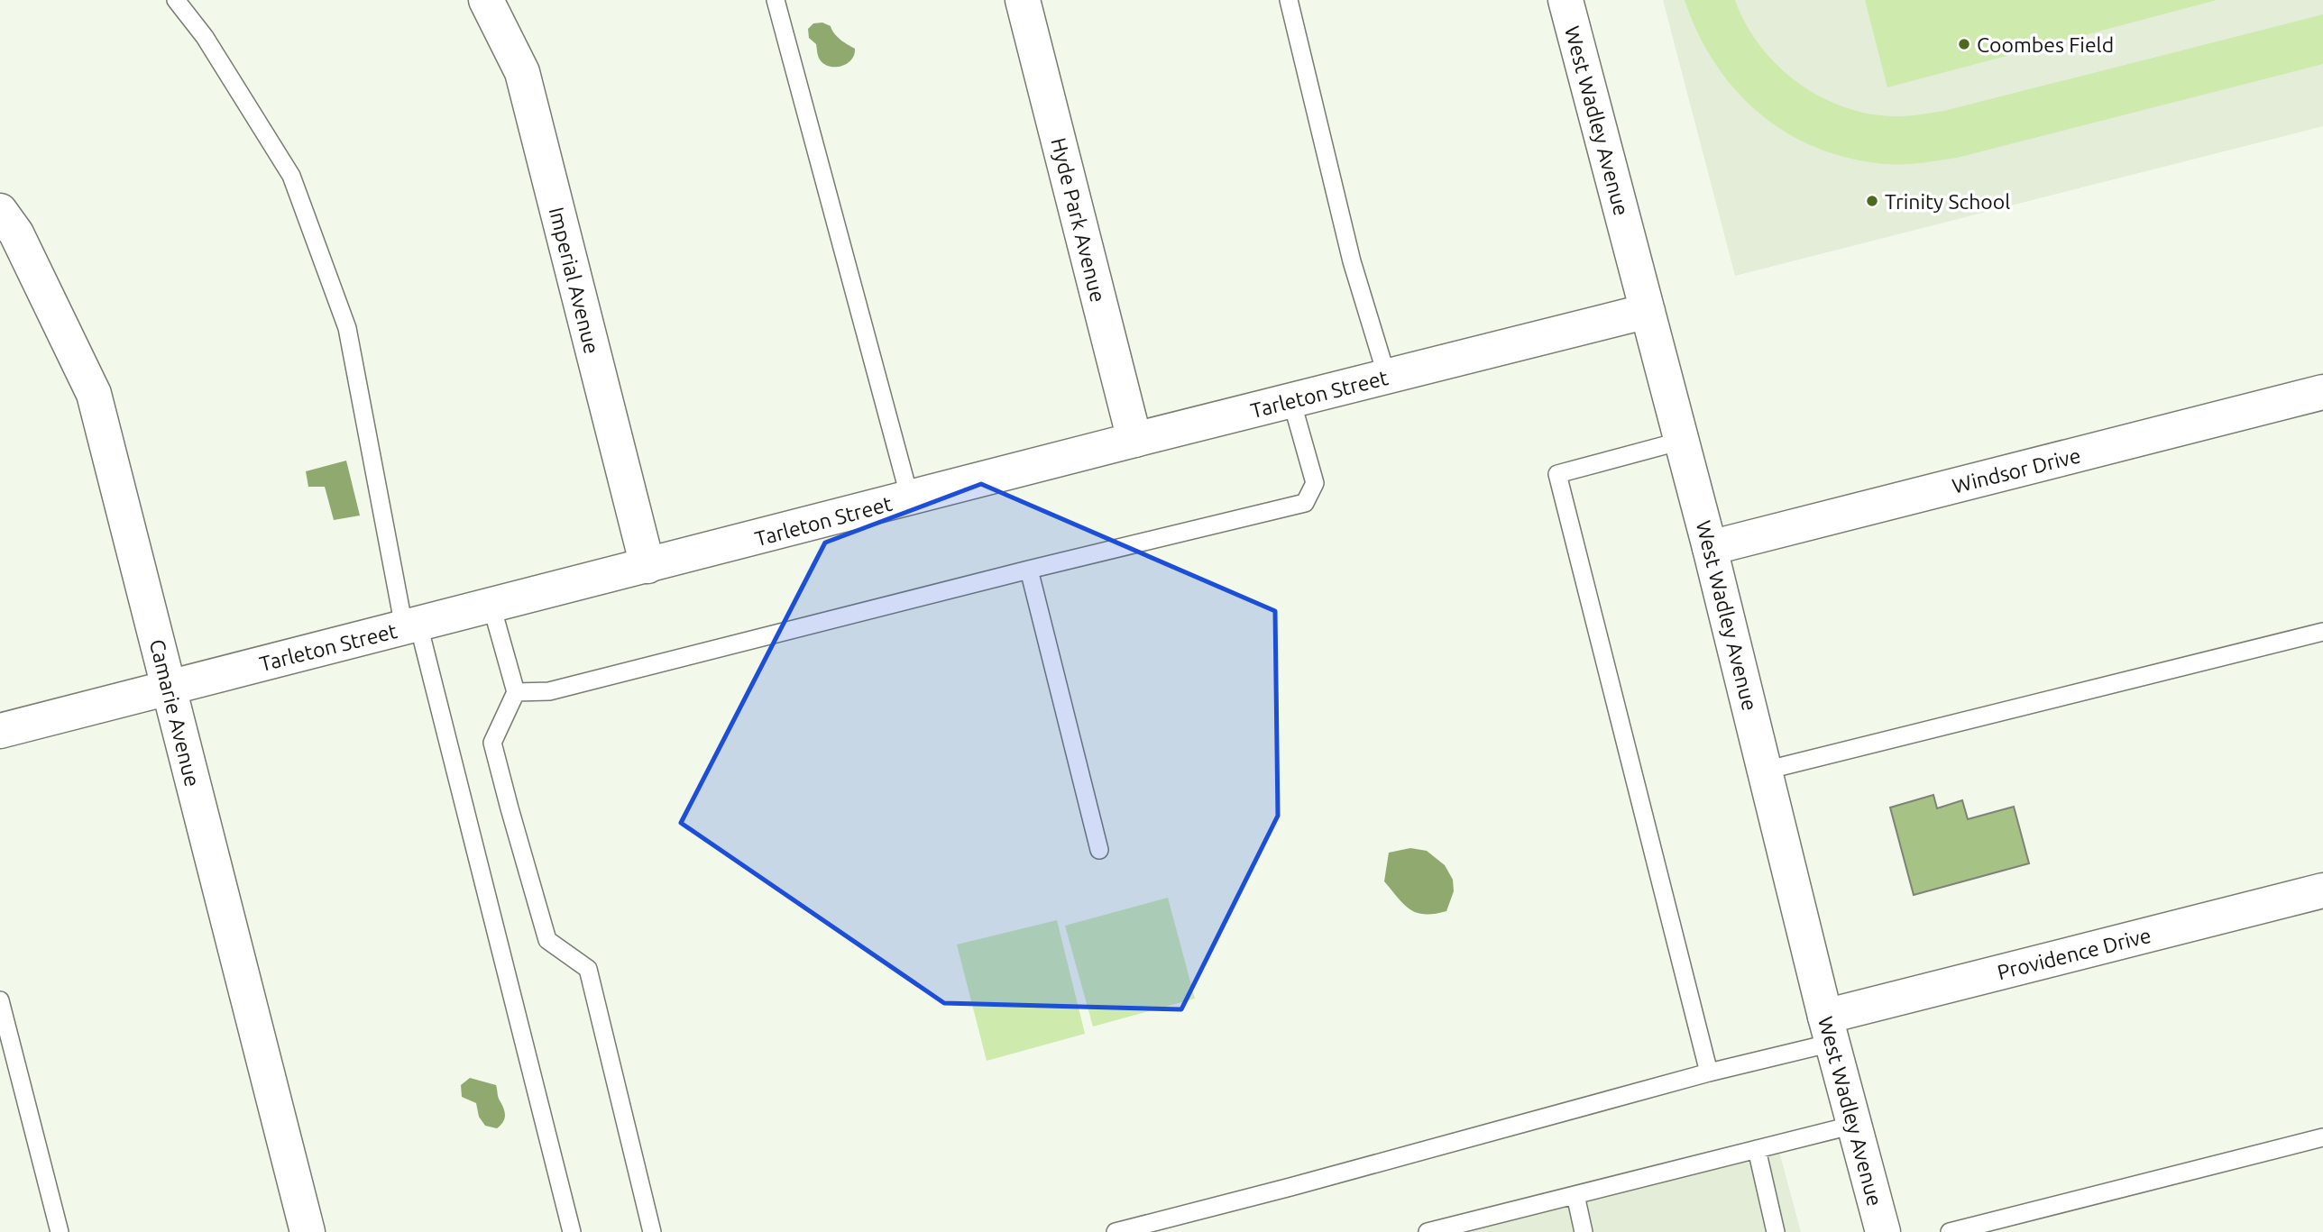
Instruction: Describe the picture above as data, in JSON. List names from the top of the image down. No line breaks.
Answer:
{"streets":{"street":["West Wadley Avenue","Hyde Park Avenue","Imperial Avenue","Tarleton Street","Windsor Drive","Camarie Avenue","Providence Drive"]},"crossings":[["West Wadley Avenue","Tarleton Street"],["West Wadley Avenue","Windsor Drive"],["West Wadley Avenue","Providence Drive"],["Hyde Park Avenue","Tarleton Street"],["Imperial Avenue","Tarleton Street"],["Tarleton Street","Camarie Avenue"]],"places":["Coombes Field","Trinity School"]}
